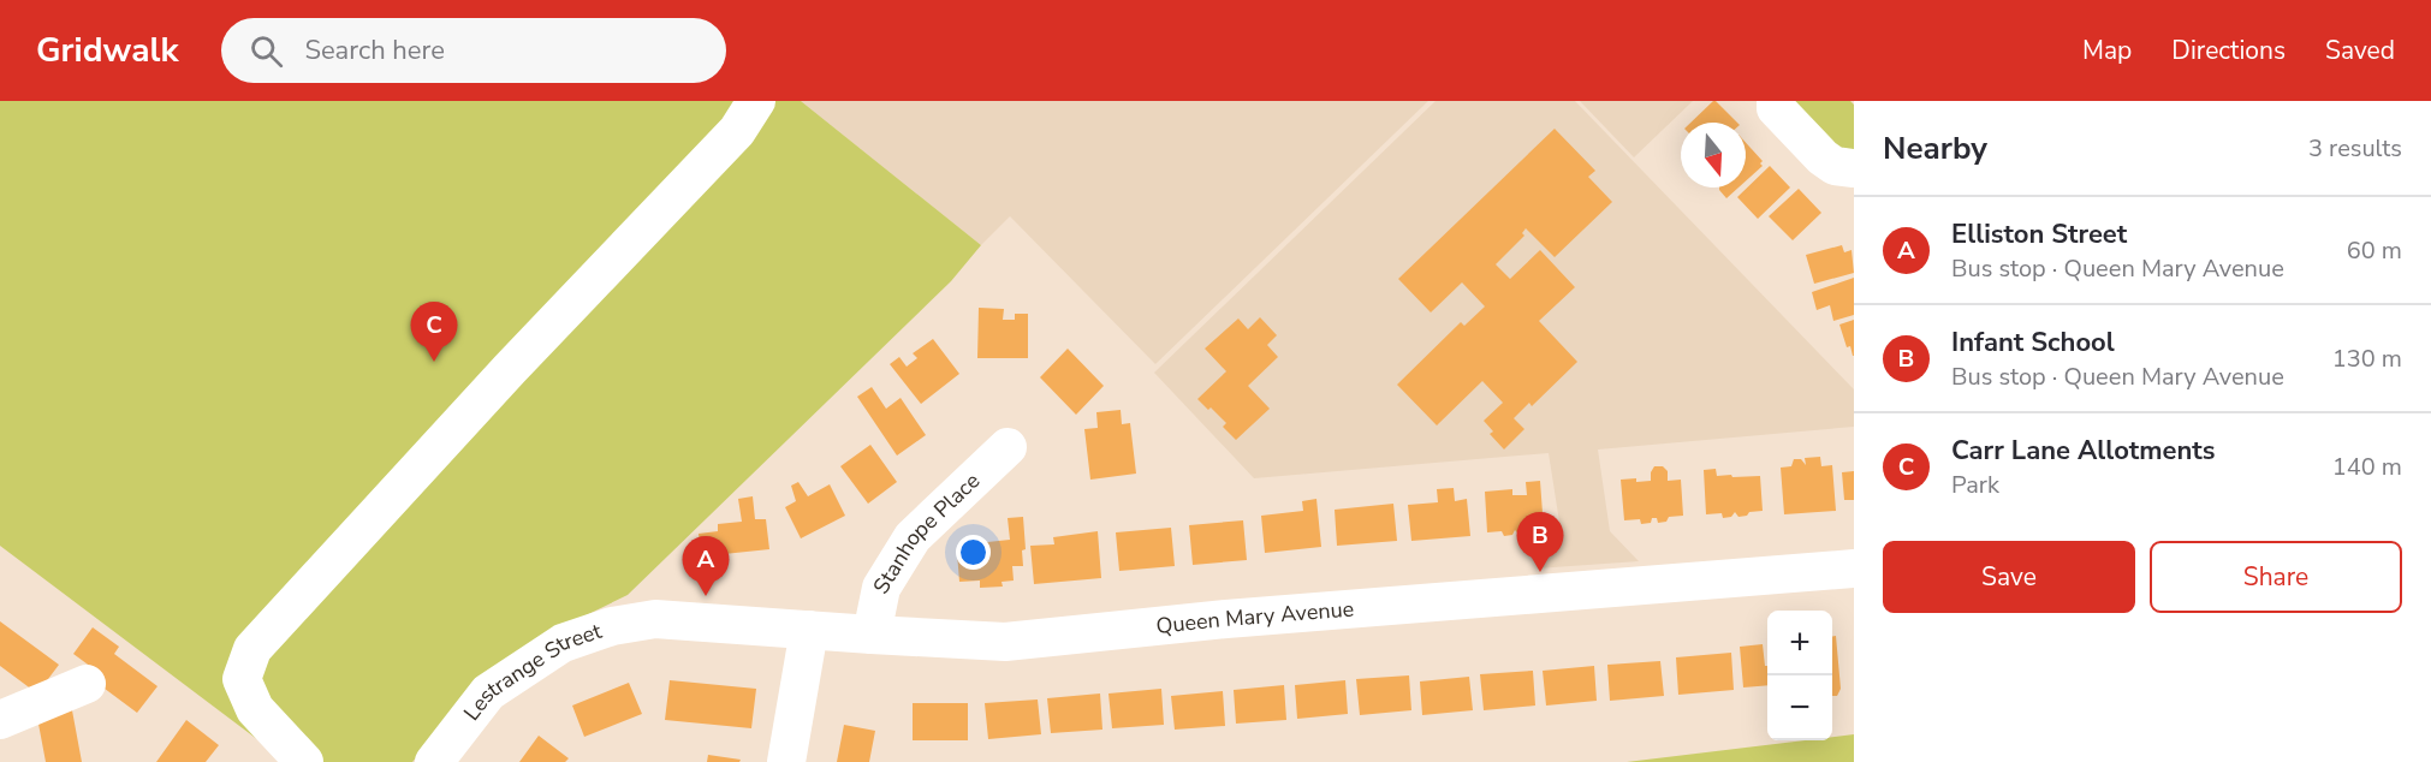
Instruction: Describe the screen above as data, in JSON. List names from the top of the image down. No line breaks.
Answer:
{"streets":{"street":["Stanhope Place","Queen Mary Avenue","Lestrange Street"]},"crossings":[["Stanhope Place","Queen Mary Avenue"],["Queen Mary Avenue","Lestrange Street"]],"north":"bottom","page":{"header":"Gridwalk","search":"Search here","nav":["Map","Directions","Saved"],"heading":["Nearby","3 results"],"list":[{"mark":"A","name":"Elliston Street","note":"Bus stop · Queen Mary Avenue","value":"60 m"},{"mark":"B","name":"Infant School","note":"Bus stop · Queen Mary Avenue","value":"130 m"},{"mark":"C","name":"Carr Lane Allotments","note":"Park","value":"140 m"}],"pins":["C","B","A"],"buttons":["Save","Share"],"map_buttons":["+","−"]}}
